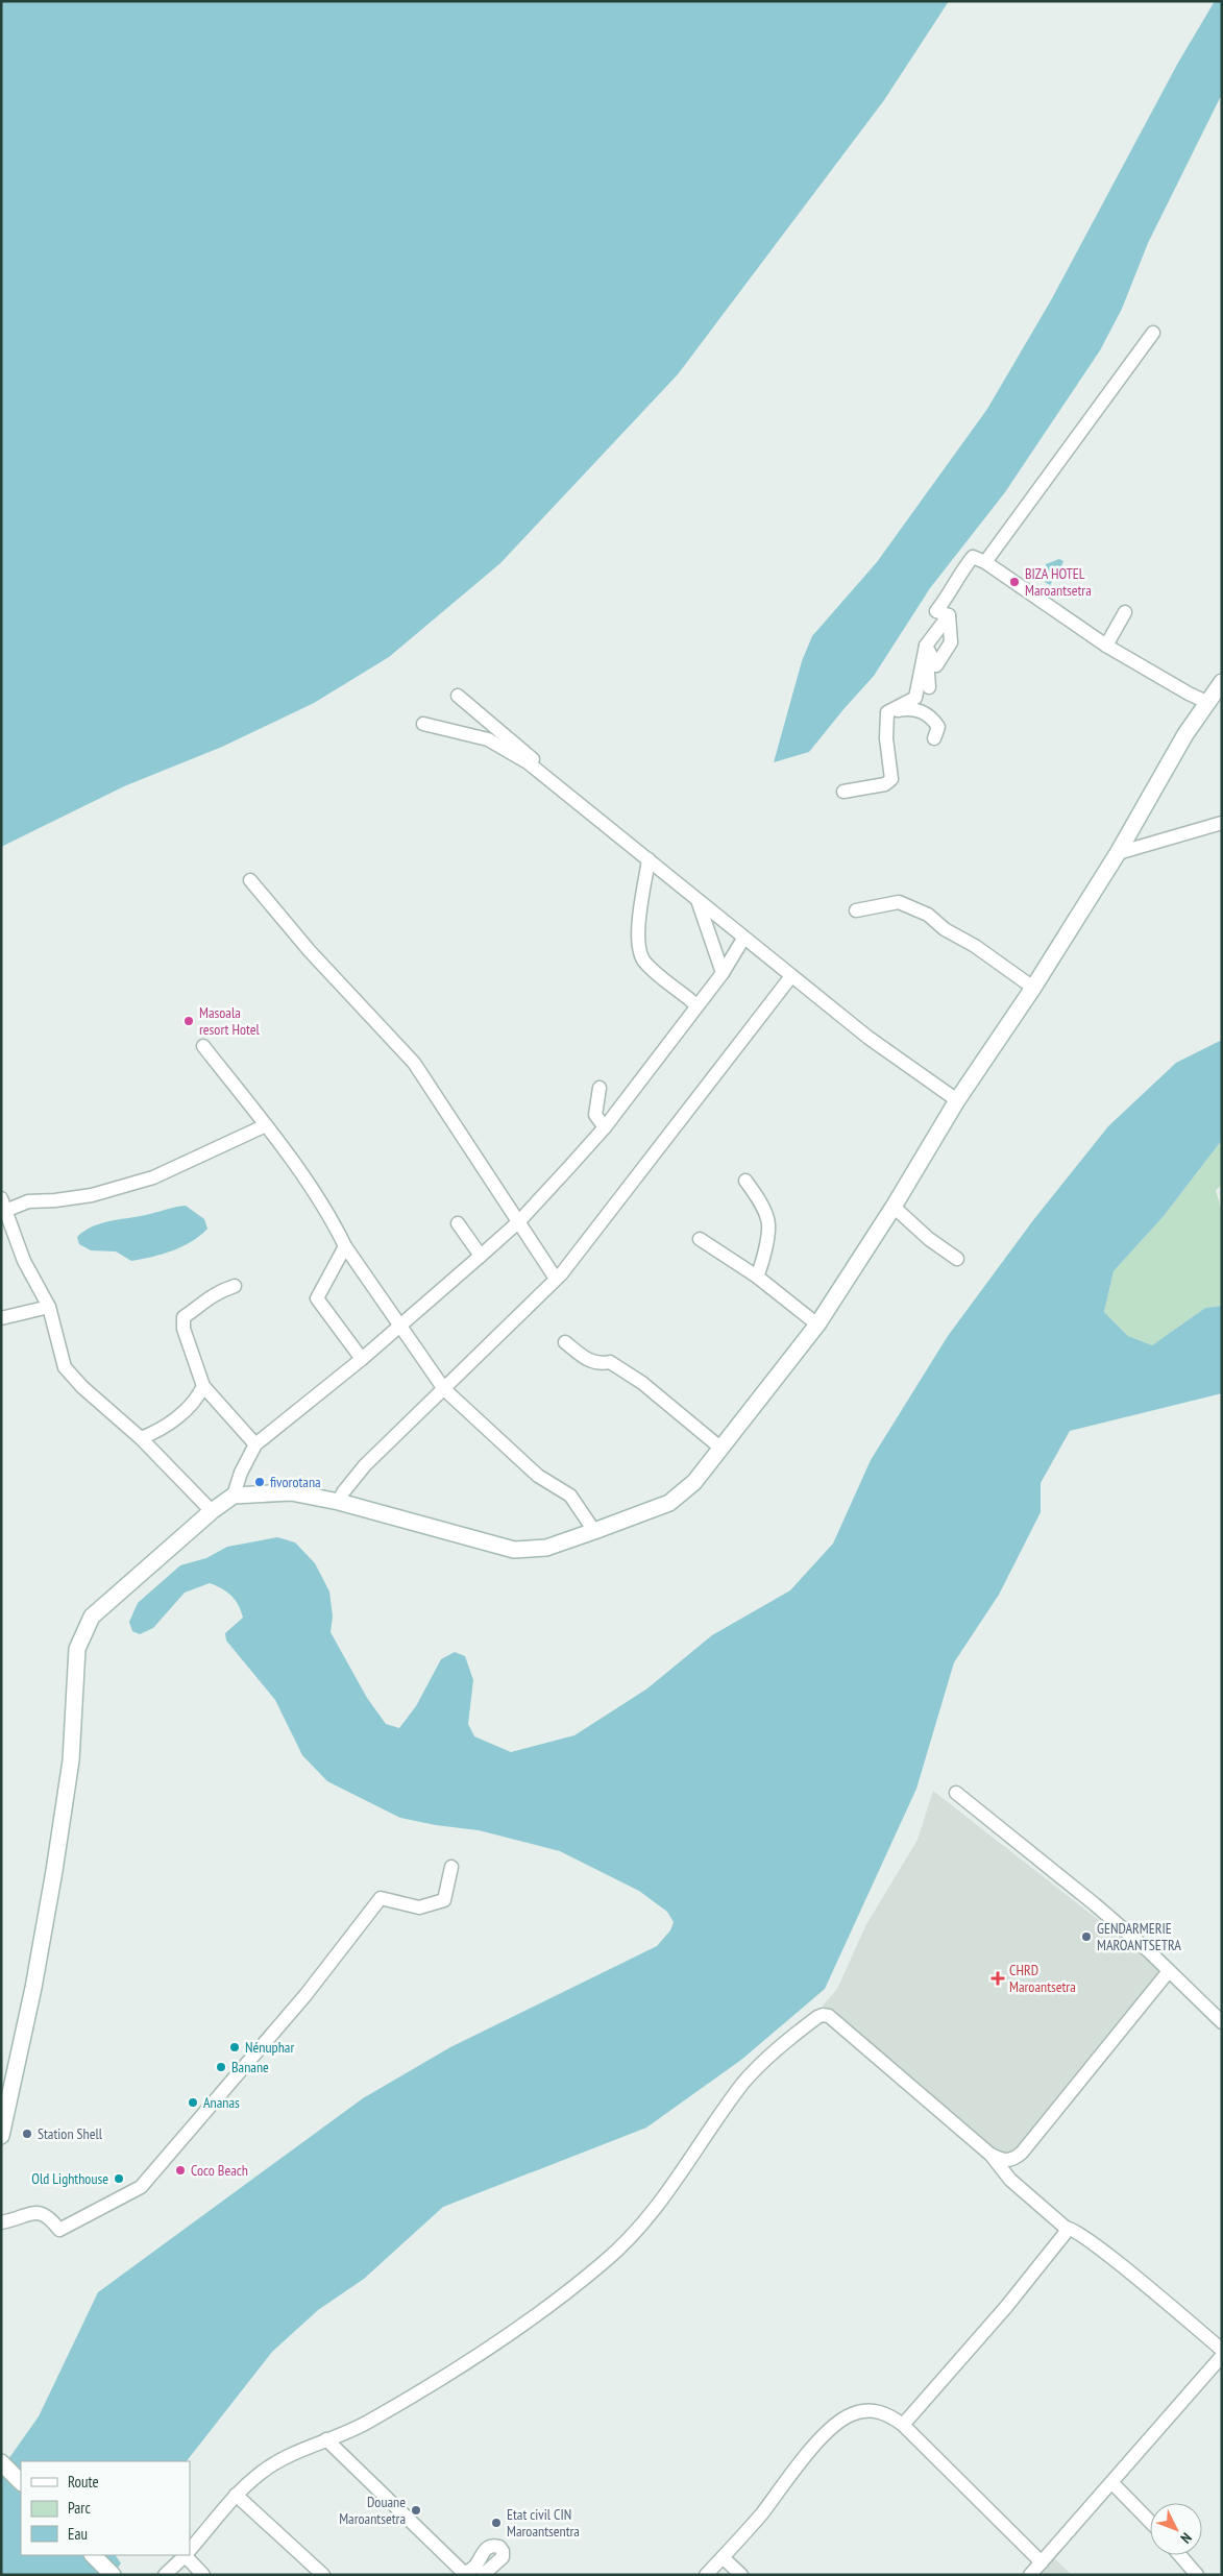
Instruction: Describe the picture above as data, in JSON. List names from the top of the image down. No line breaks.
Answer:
{"places":{"other":["BIZA HOTEL Maroantsetra","Masoala resort Hotel","fivorotana","GENDARMERIE MAROANTSETRA","Nénuphar","Banane","Ananas","Station Shell","Coco Beach","Old Lighthouse","Douane Maroantsetra","Etat civil CIN Maroantsentra"],"health":["CHRD Maroantsetra"]},"legend":["Route","Parc","Eau"],"north":"bottom right"}
